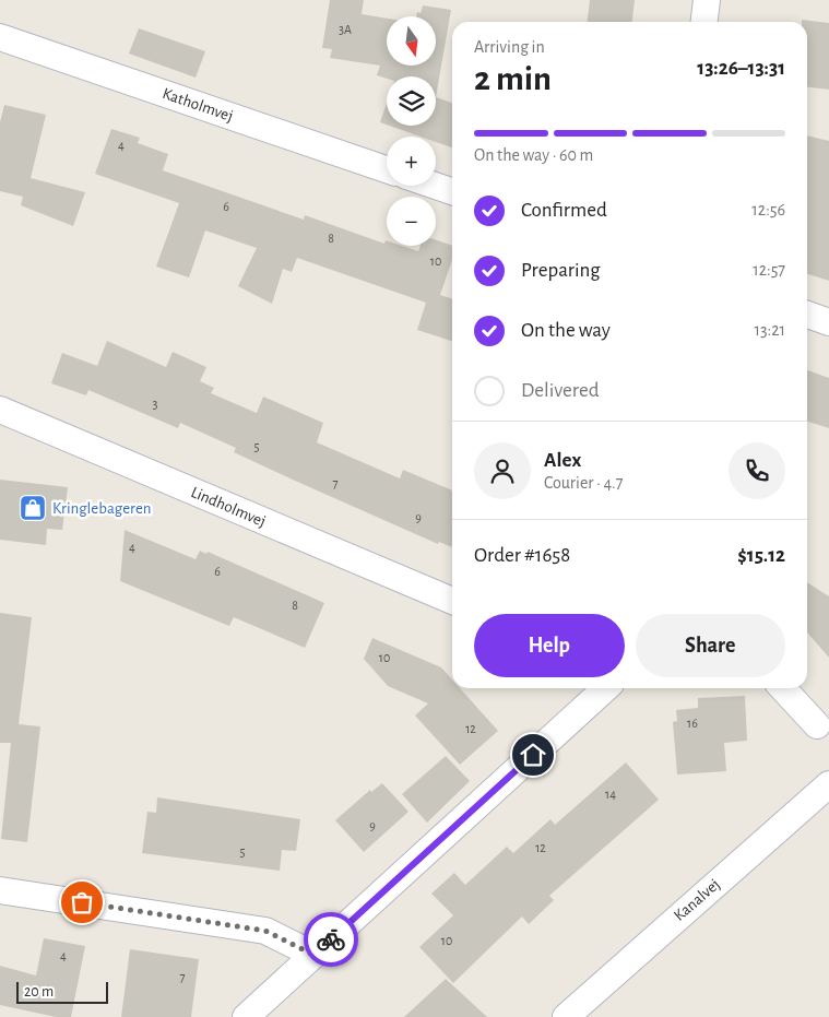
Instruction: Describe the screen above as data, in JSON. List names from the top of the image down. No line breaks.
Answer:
{"streets":{"street":["Katholmvej","Lindholmvej","Kanalvej"]},"places":{"shop":["Kringlebageren"]},"house_numbers":["3A","4","6","8","10","3","5","7","9","4","6","8","10","16","12","14","9","12","5","10","4","7"],"scale_bar":"20 m","north":"bottom","page":{"map_buttons":["+","−"],"heading":["2 min","Arriving in","13:26–13:31"],"panel":["Alex","Courier · 4.7","Order #1658","$15.12"],"bar":"On the way · 60 m","list":[["Confirmed","12:56"],["Preparing","12:57"],["On the way","13:21"],"Delivered"],"buttons":["Help","Share"],"scale":"20 m"}}
